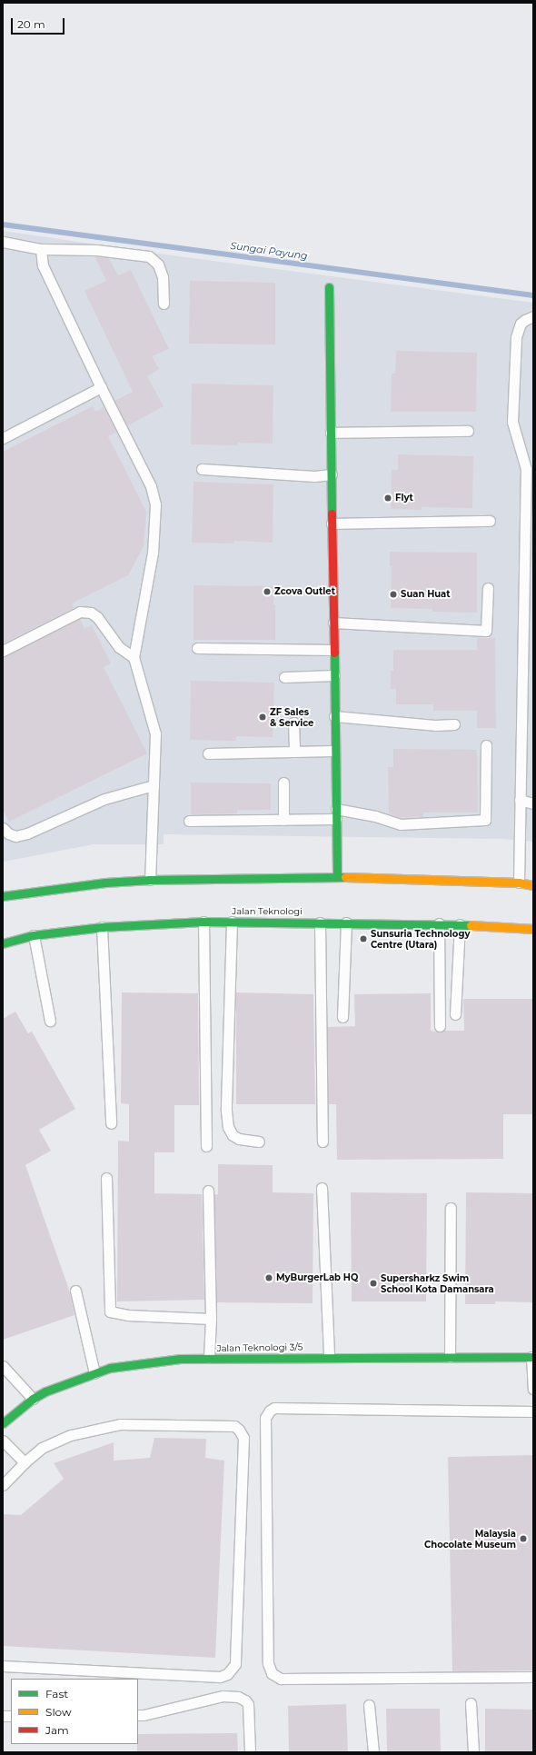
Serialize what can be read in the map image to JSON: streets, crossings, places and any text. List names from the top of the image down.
{
  "streets": {
    "street": ["Jalan Teknologi", "Jalan Teknologi 3/5"]
  },
  "water": ["Sungai Payung"],
  "places": [
    "Flyt",
    "Zcova Outlet",
    "Suan Huat",
    "ZF Sales & Service",
    "Sunsuria Technology Centre (Utara)",
    "MyBurgerLab HQ",
    "Supersharkz Swim School Kota Damansara",
    "Malaysia Chocolate Museum"
  ],
  "legend": ["Fast", "Slow", "Jam"],
  "scale_bar": "20 m"
}
